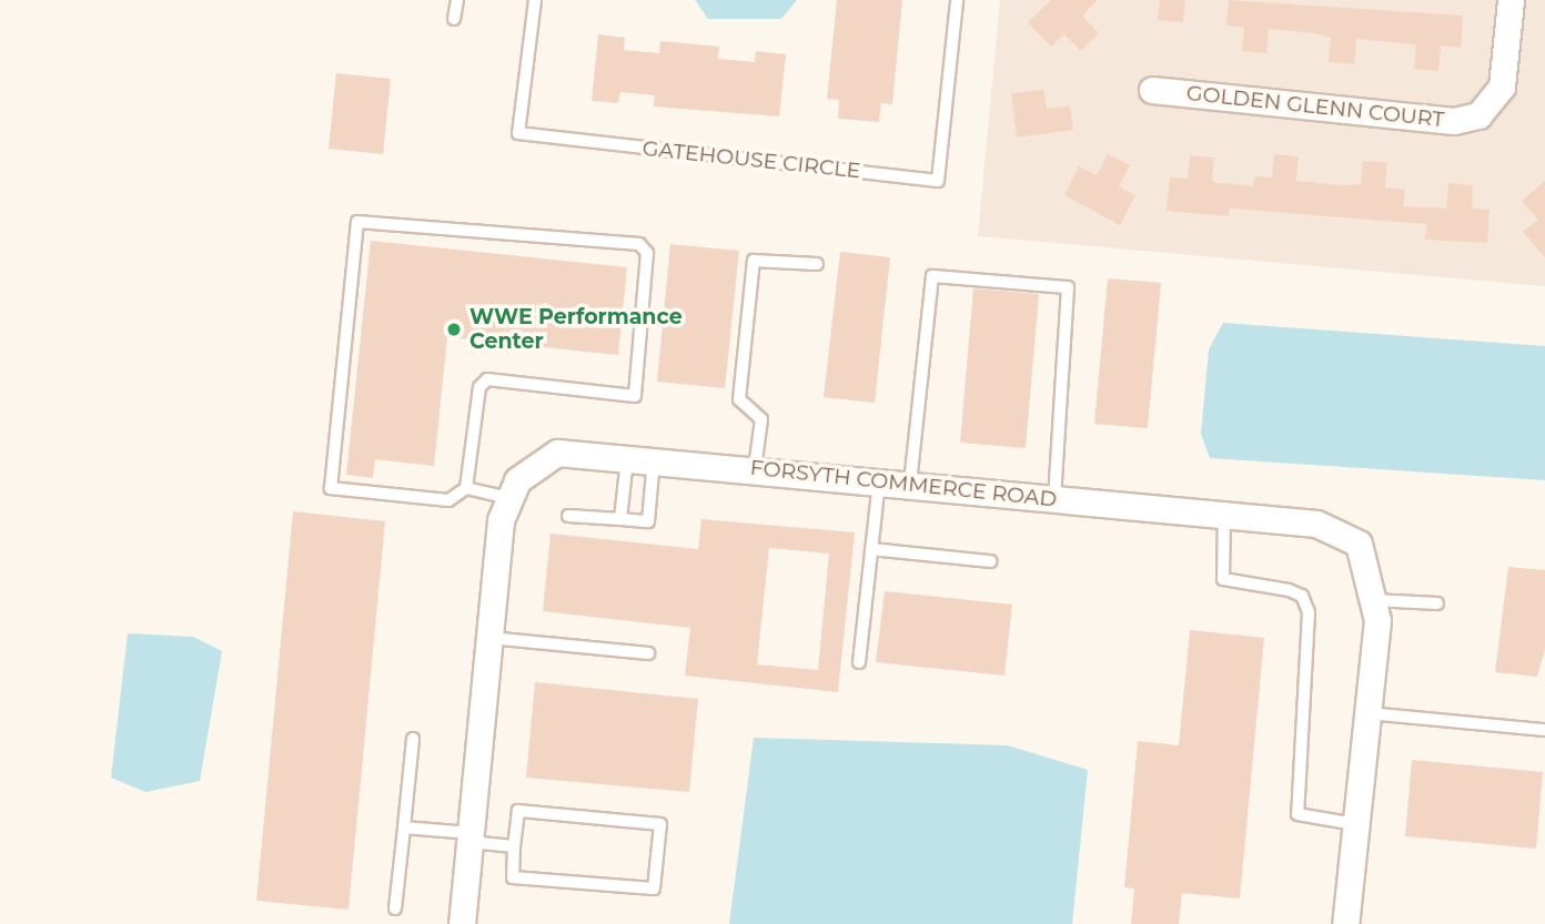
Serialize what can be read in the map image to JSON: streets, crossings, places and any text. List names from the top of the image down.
{
  "streets": {
    "street": ["GOLDEN GLENN COURT", "FORSYTH COMMERCE ROAD"],
    "lane": ["GATEHOUSE CIRCLE"]
  },
  "places": ["WWE Performance Center"]
}
